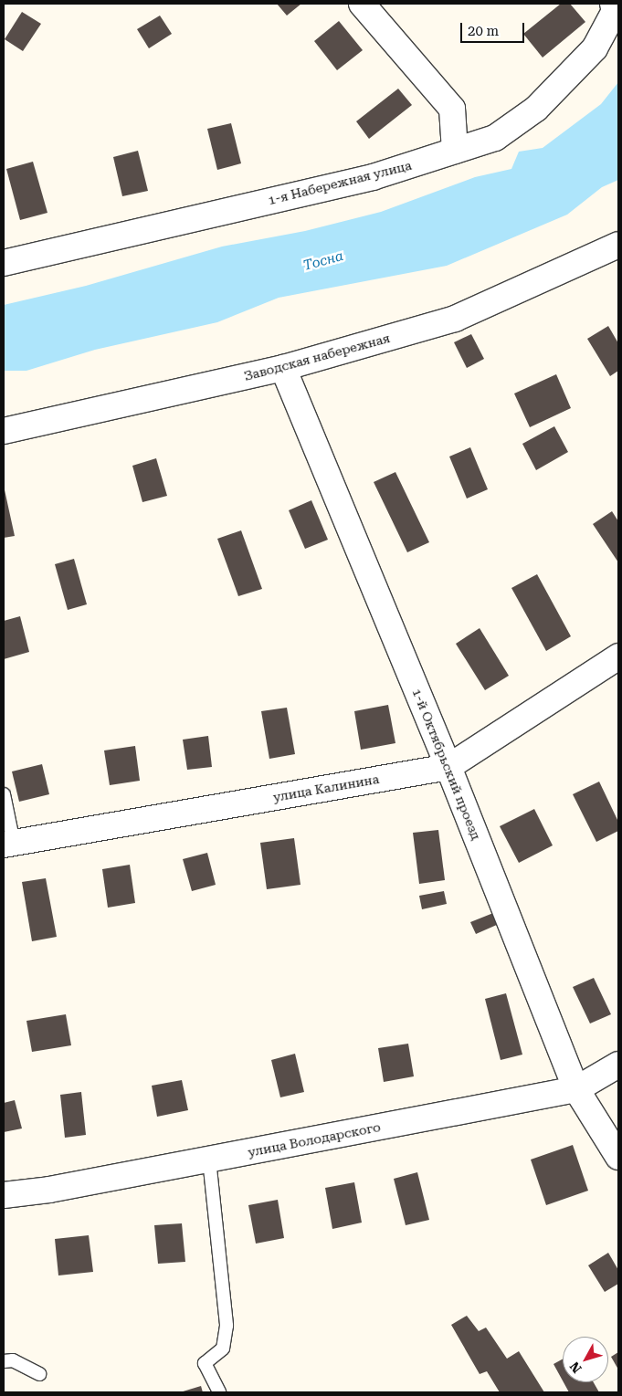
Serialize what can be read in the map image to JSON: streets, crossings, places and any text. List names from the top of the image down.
{
  "streets": {
    "street": [
      "1-я Набережная улица",
      "Заводская набережная",
      "1-й Октябрьский проезд",
      "улица Калинина",
      "улица Володарского"
    ]
  },
  "crossings": [
    ["Заводская набережная", "1-й Октябрьский проезд"],
    ["1-й Октябрьский проезд", "улица Калинина"],
    ["1-й Октябрьский проезд", "улица Володарского"]
  ],
  "water": ["Тосна"],
  "scale_bar": "20 m",
  "north": "bottom left"
}
